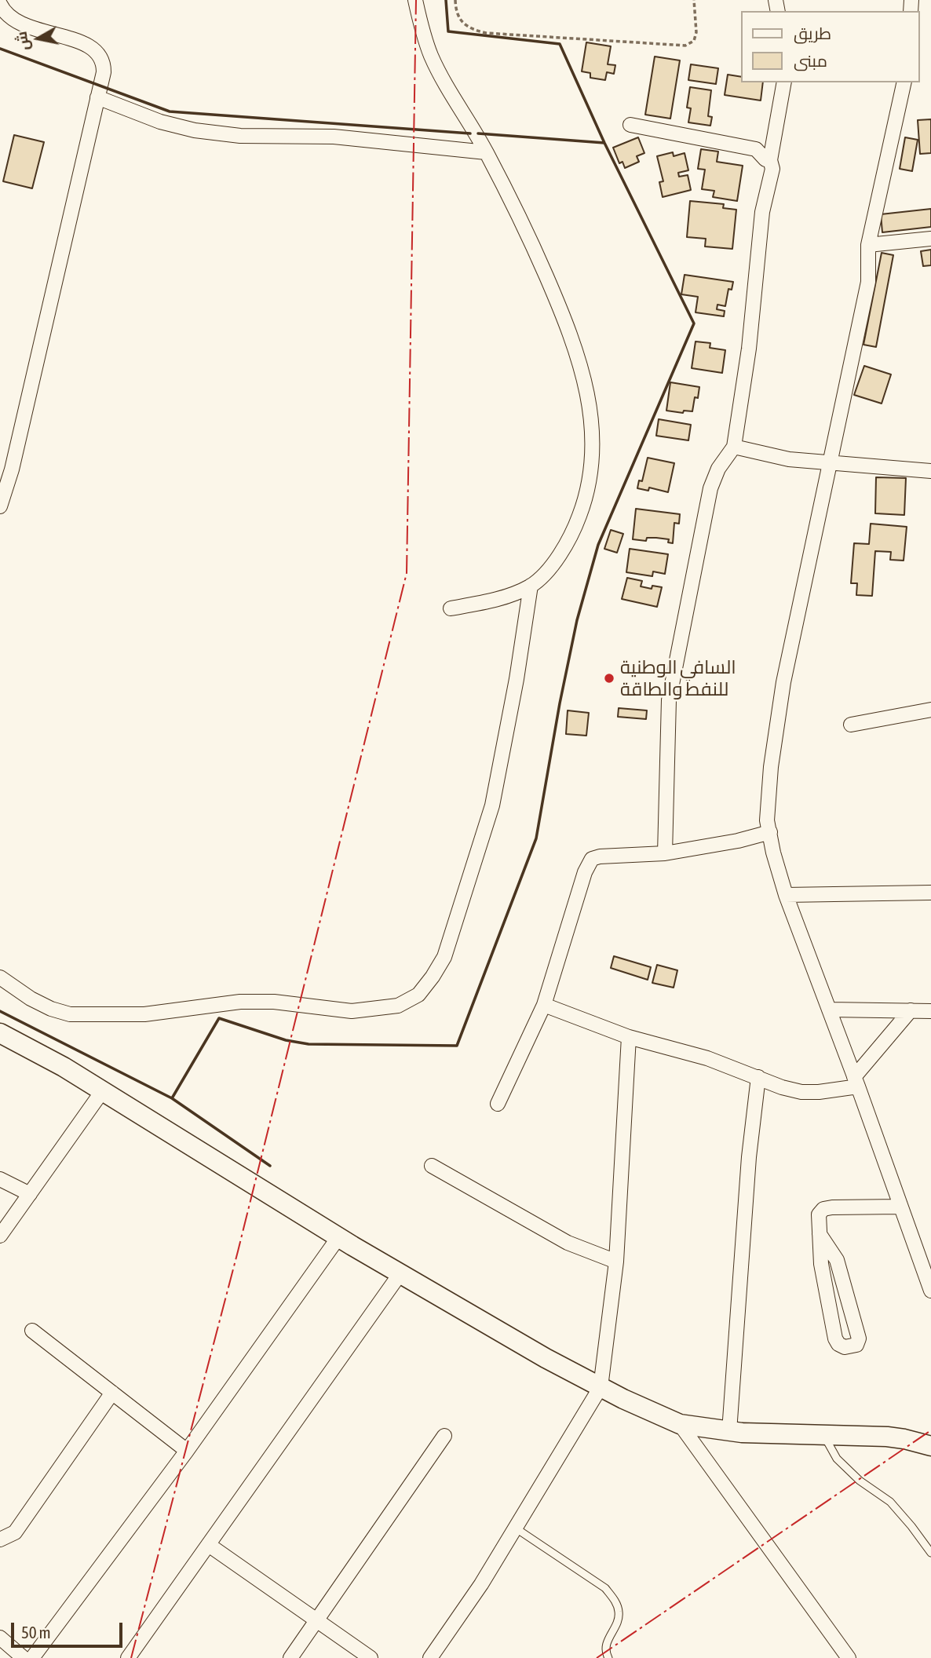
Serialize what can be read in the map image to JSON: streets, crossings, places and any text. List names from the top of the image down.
{
  "places": ["السافي الوطنية للنفط والطاقة"],
  "legend": ["طريق", "مبنى"],
  "scale_bar": "50 m",
  "north": "left"
}
